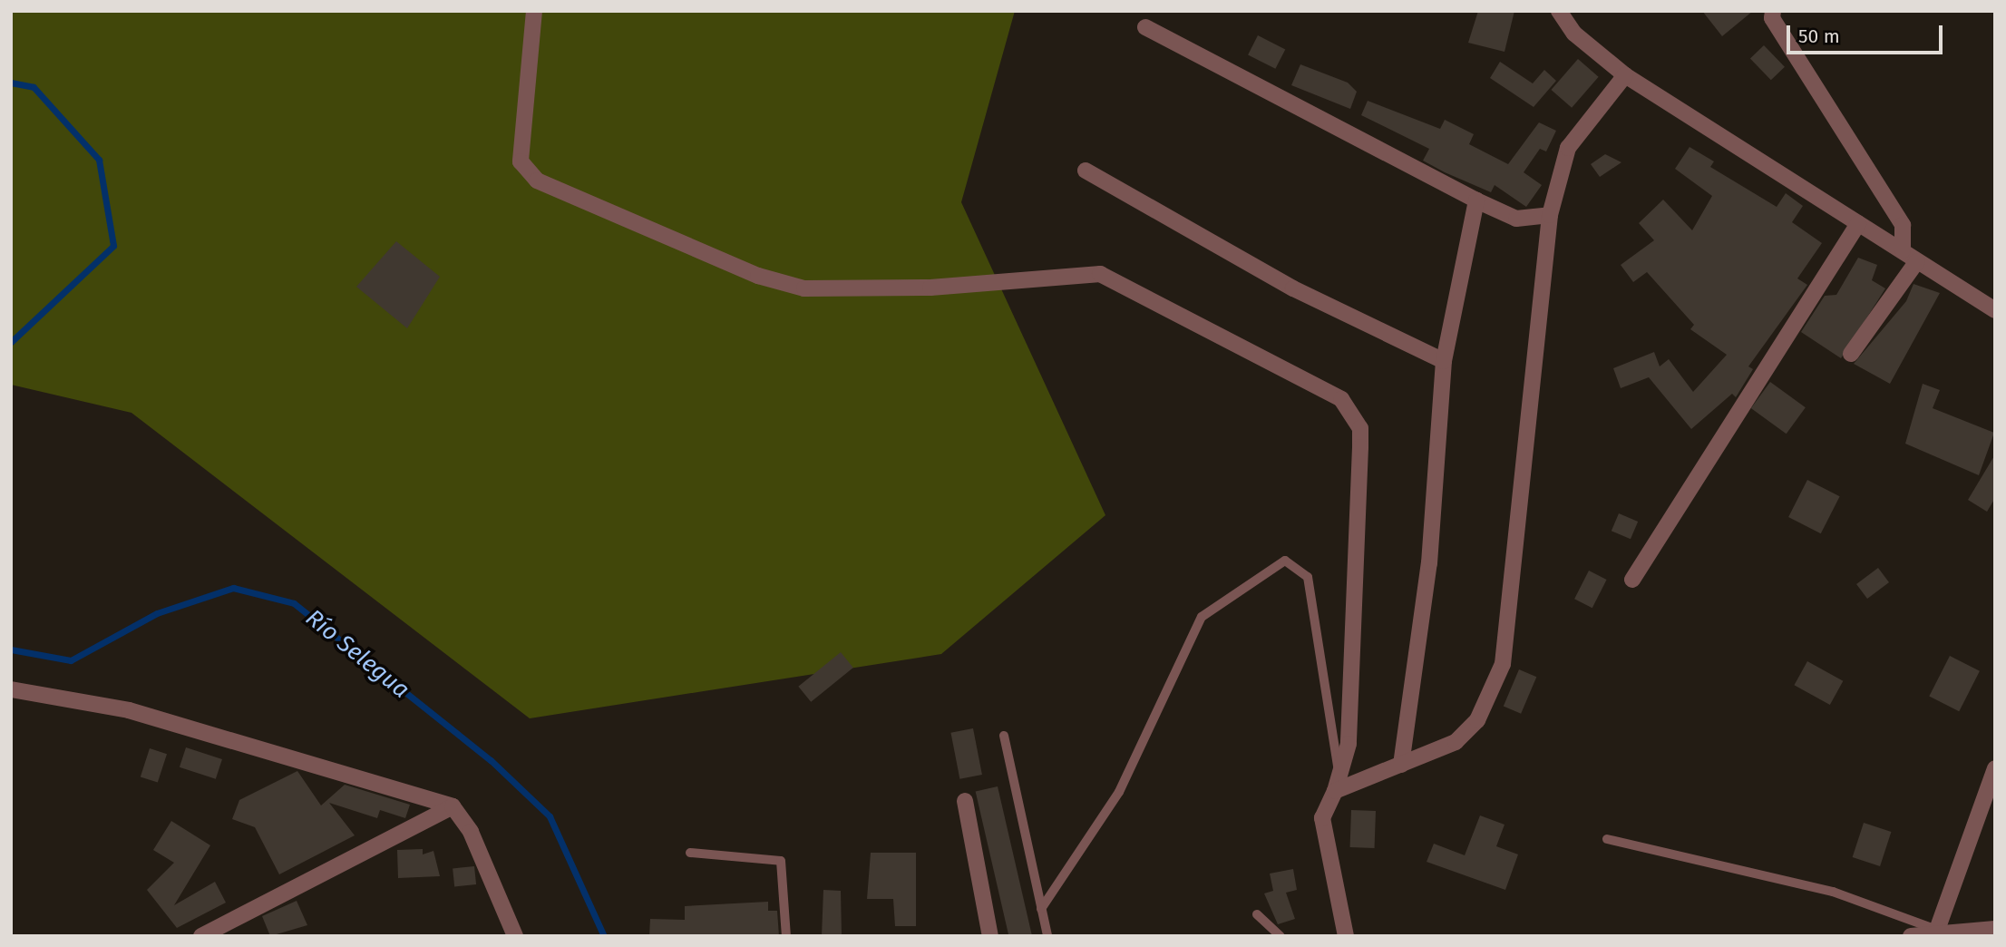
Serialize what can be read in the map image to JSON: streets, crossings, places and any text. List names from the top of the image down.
{
  "water": ["Río Selegua"],
  "scale_bar": "50 m"
}
